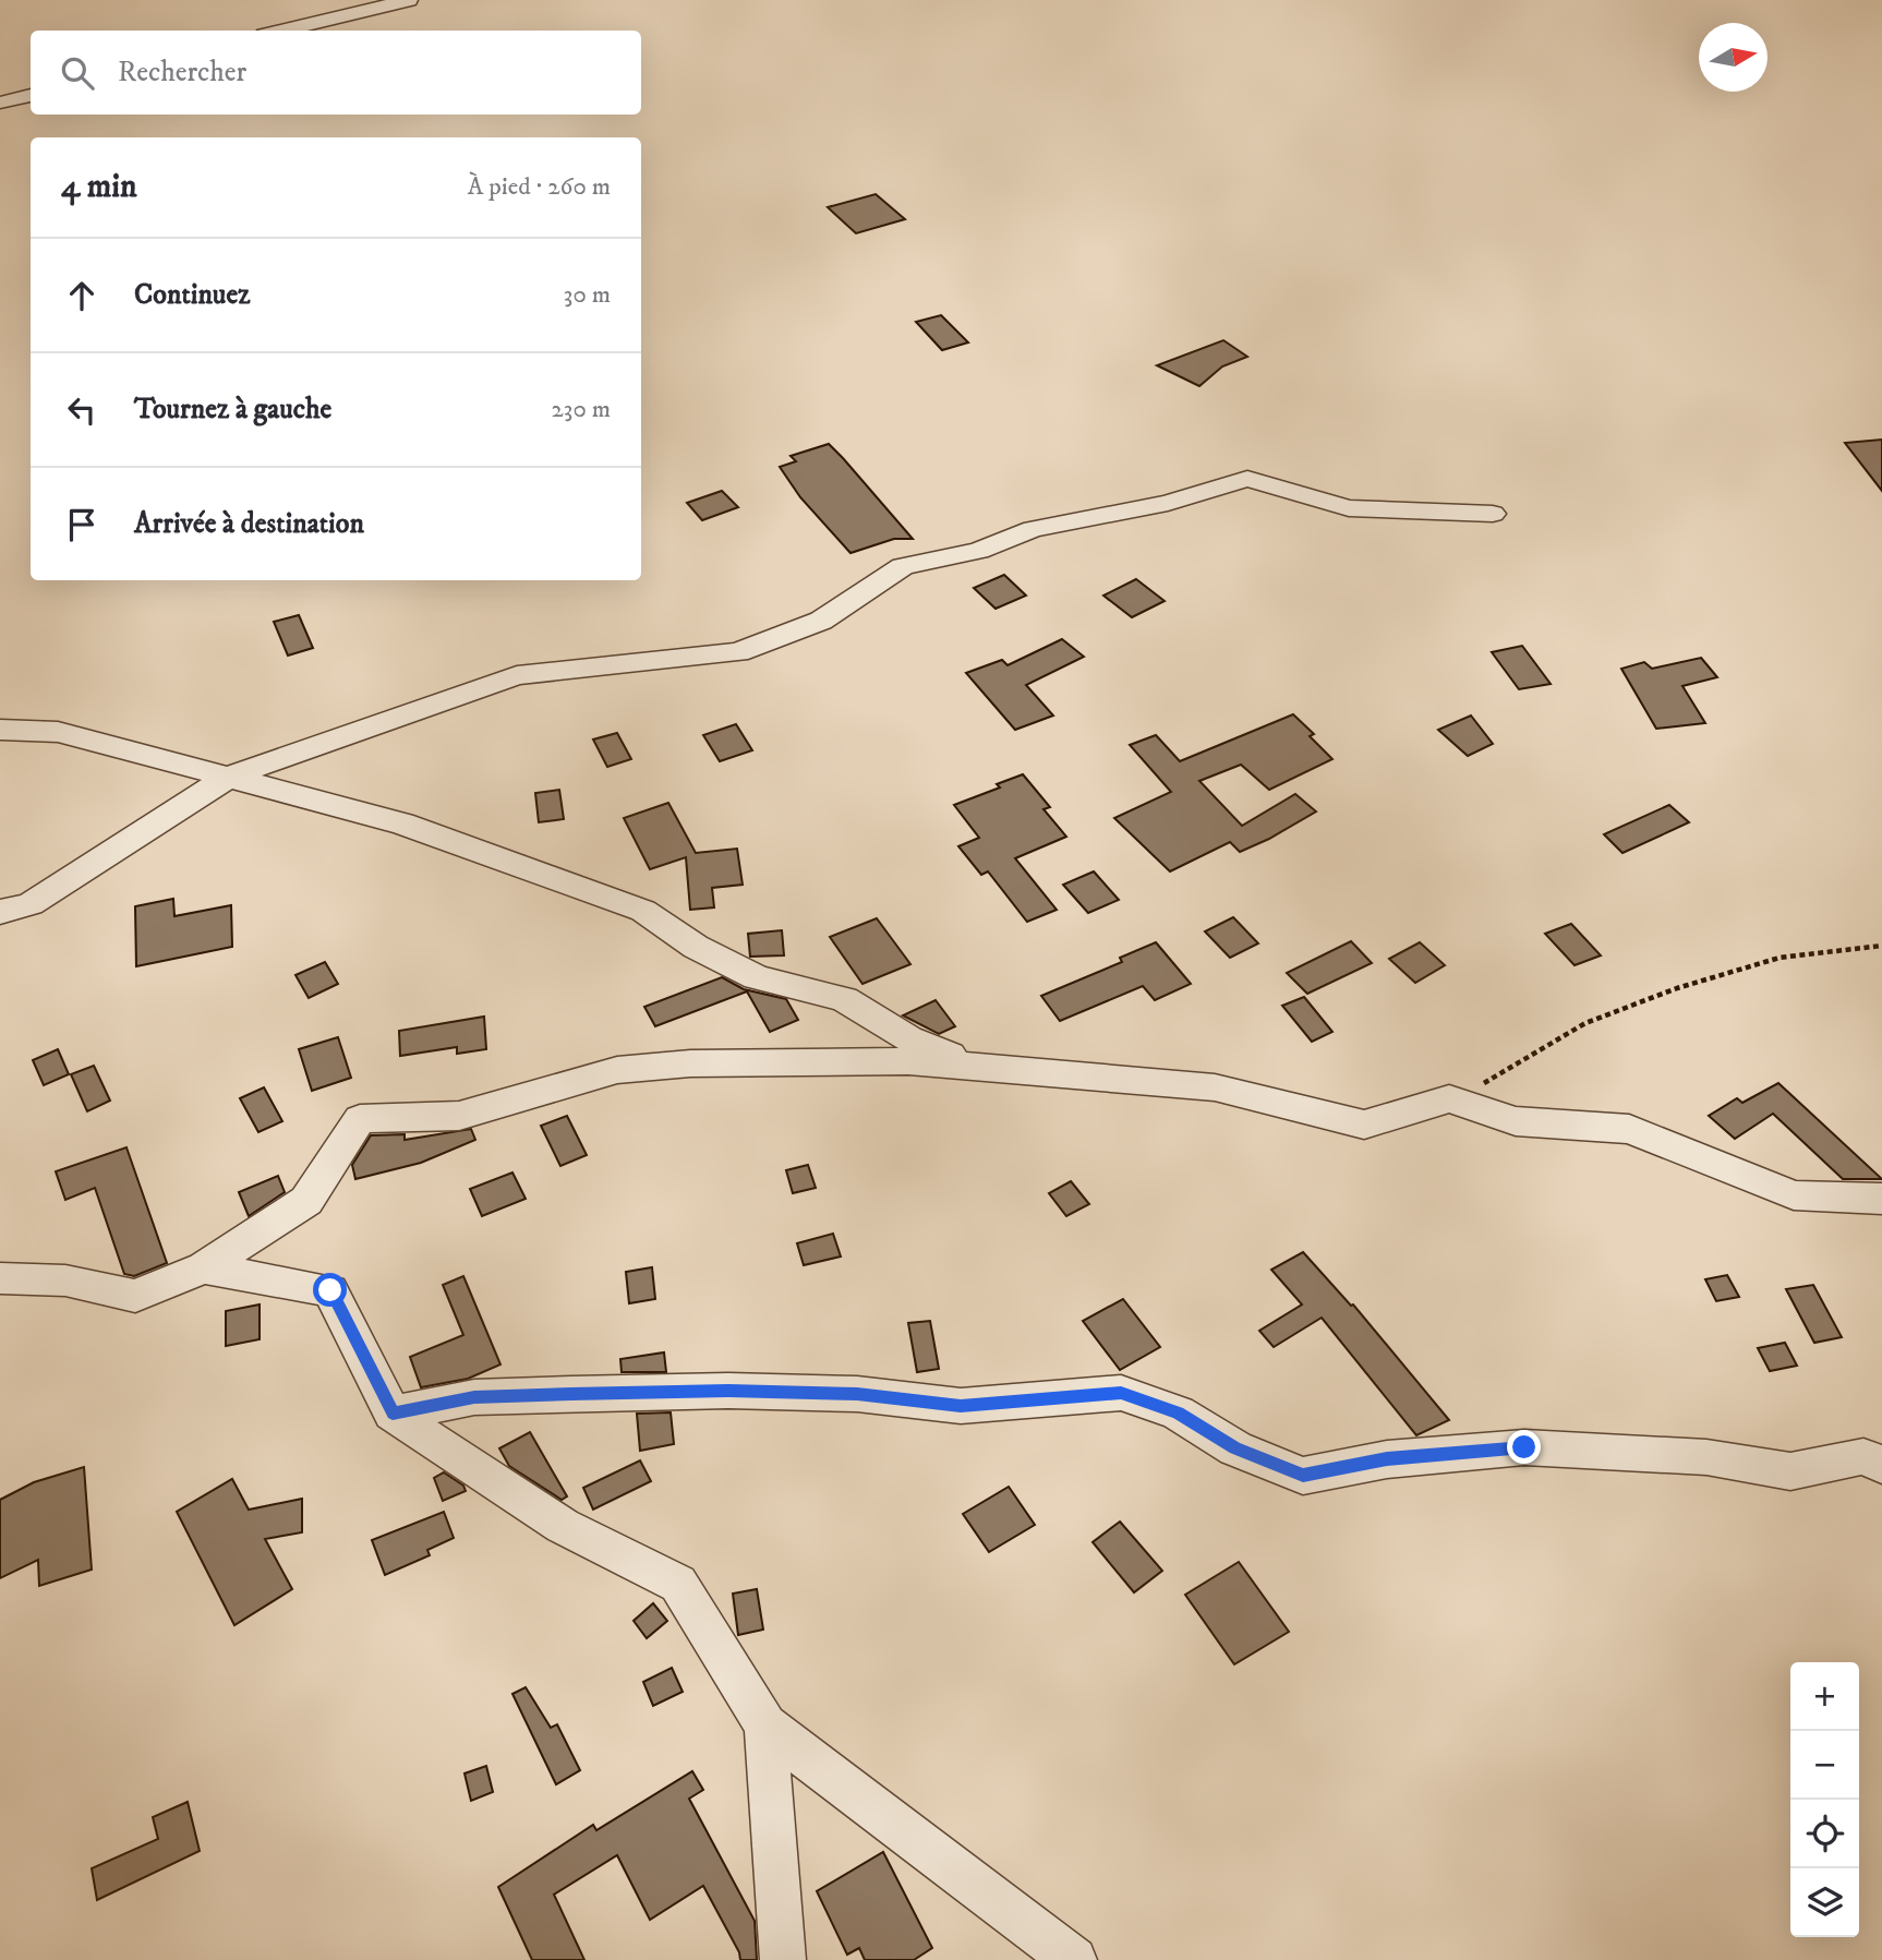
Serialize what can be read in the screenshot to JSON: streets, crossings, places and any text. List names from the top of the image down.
{
  "north": "right",
  "page": {
    "search": "Rechercher",
    "heading": ["4 min", "À pied · 260 m"],
    "list": [
      ["Continuez", "30 m"],
      ["Tournez à gauche", "230 m"],
      "Arrivée à destination"
    ],
    "map_buttons": ["+", "−"]
  }
}
